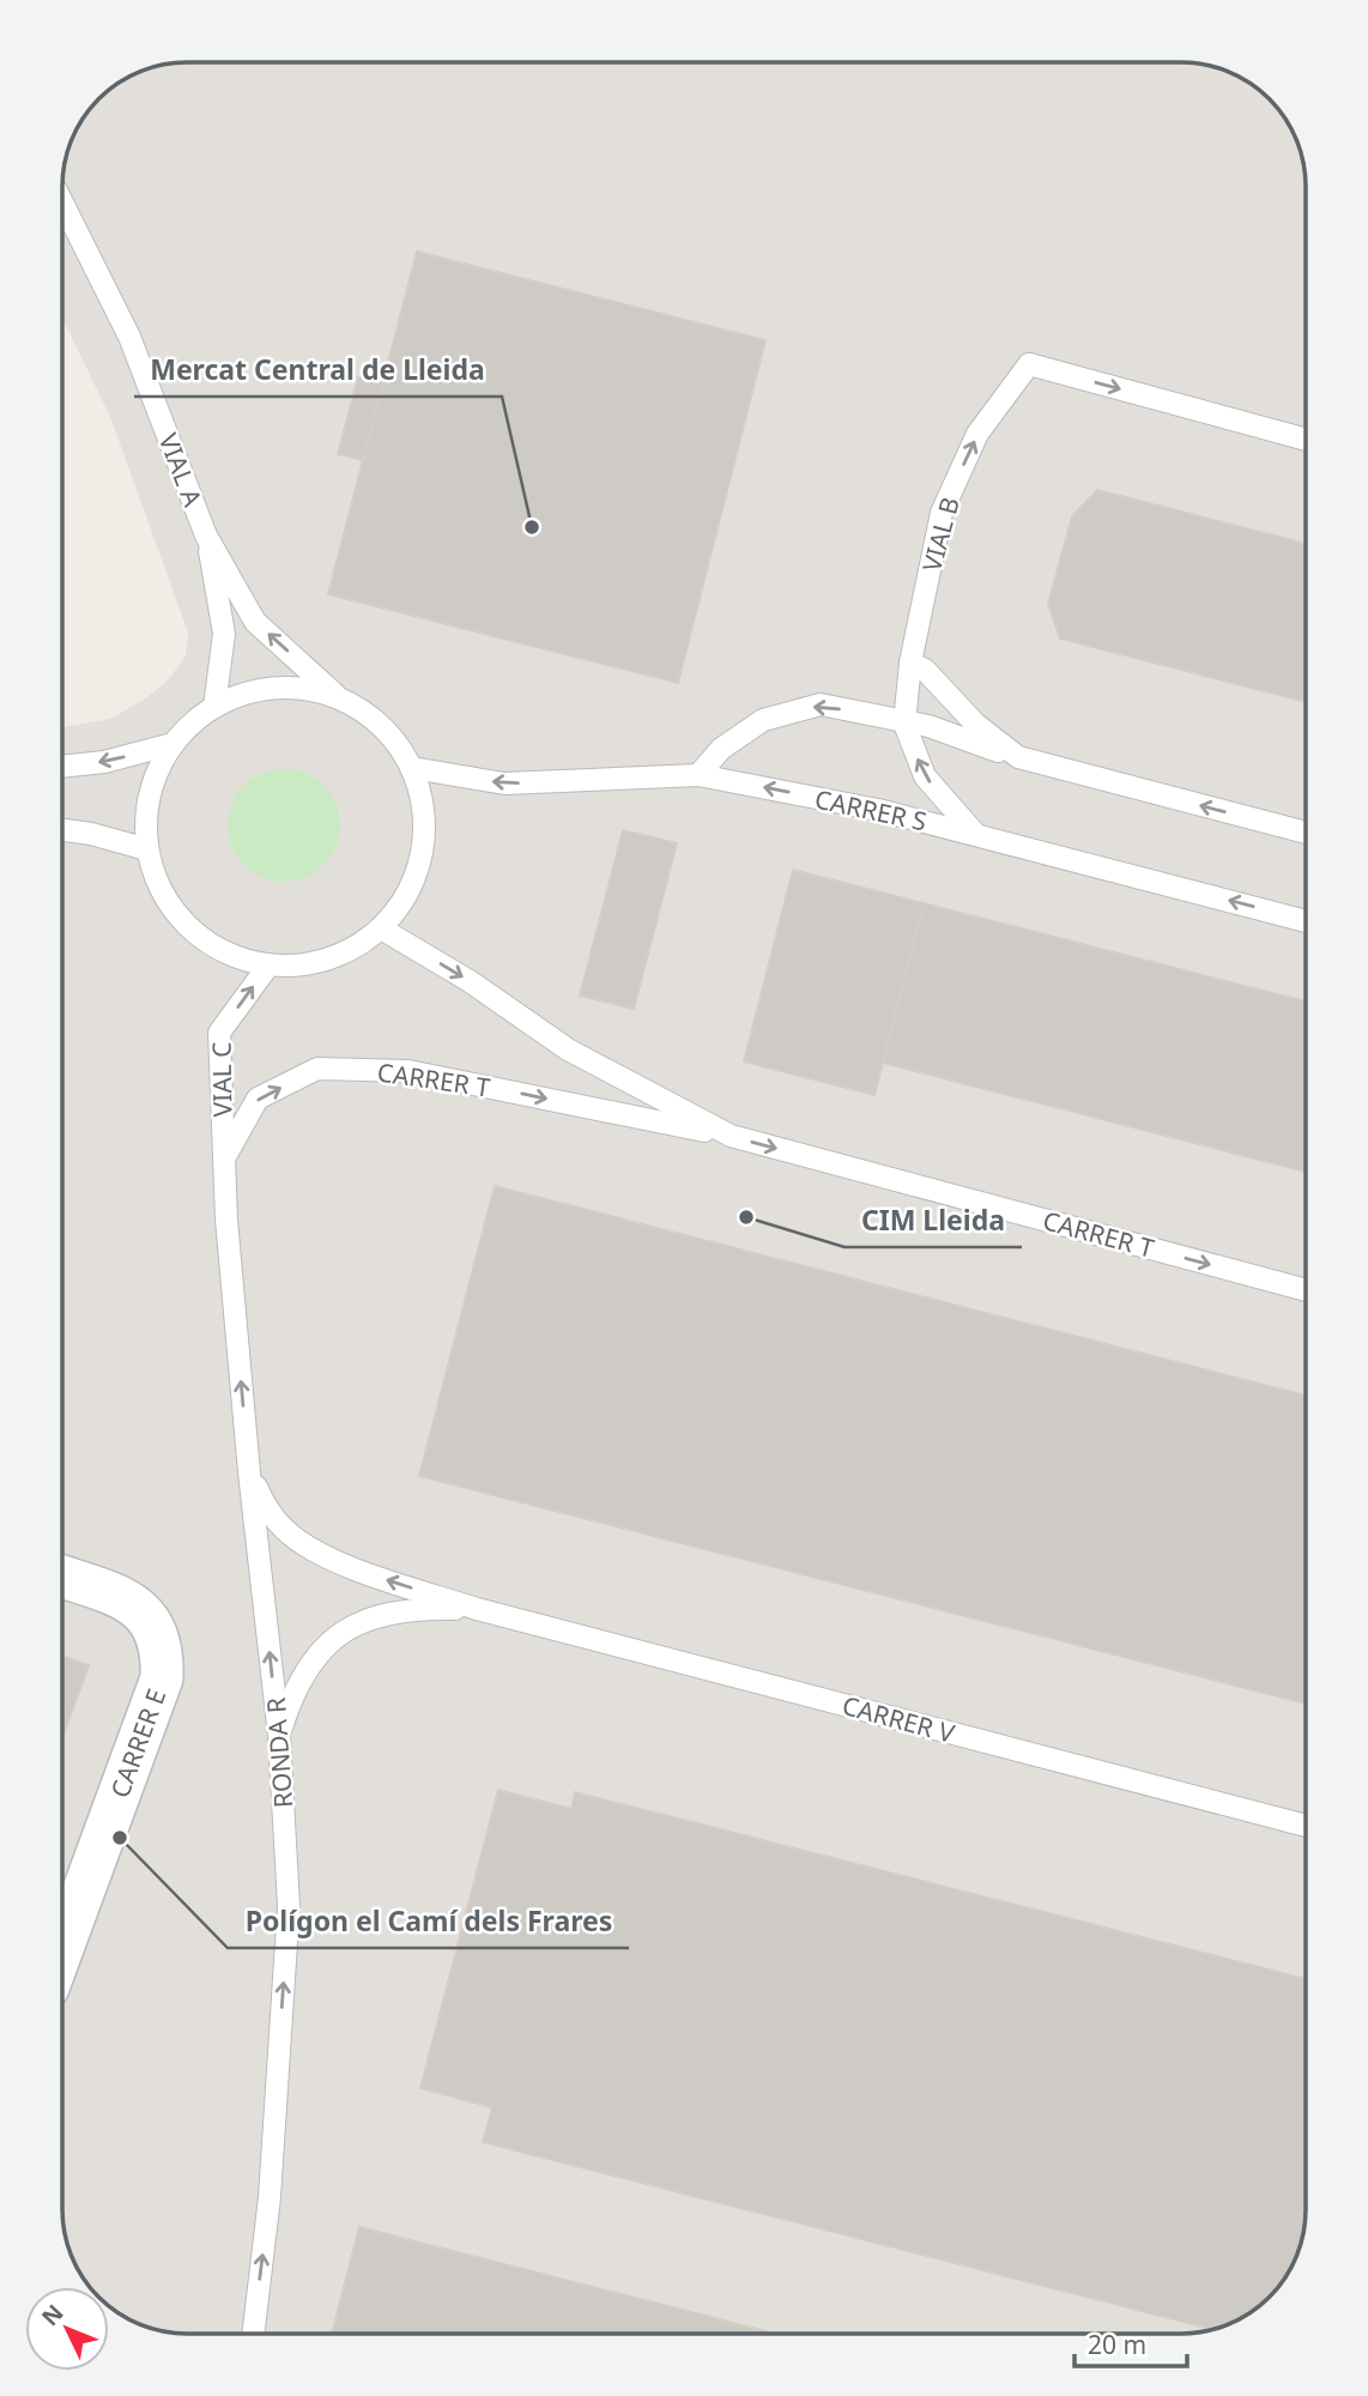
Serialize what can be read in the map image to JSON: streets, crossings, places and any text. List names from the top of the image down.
{
  "streets": {
    "street": ["CARRER E"],
    "lane": [
      "VIAL A",
      "VIAL B",
      "CARRER S",
      "VIAL C",
      "CARRER T",
      "CARRER V",
      "RONDA R"
    ]
  },
  "crossings": [
    ["VIAL A", "CARRER S"],
    ["VIAL A", "VIAL C"],
    ["VIAL A", "CARRER T"],
    ["VIAL B", "CARRER S"],
    ["CARRER S", "VIAL C"],
    ["CARRER S", "CARRER T"],
    ["VIAL C", "CARRER T"],
    ["VIAL C", "RONDA R"],
    ["CARRER T", "RONDA R"],
    ["CARRER V", "RONDA R"]
  ],
  "one_way": ["VIAL C", "CARRER T", "RONDA R"],
  "places": ["Mercat Central de Lleida", "CIM Lleida", "Polígon el Camí dels Frares"],
  "scale_bar": "20 m",
  "north": "top left"
}
